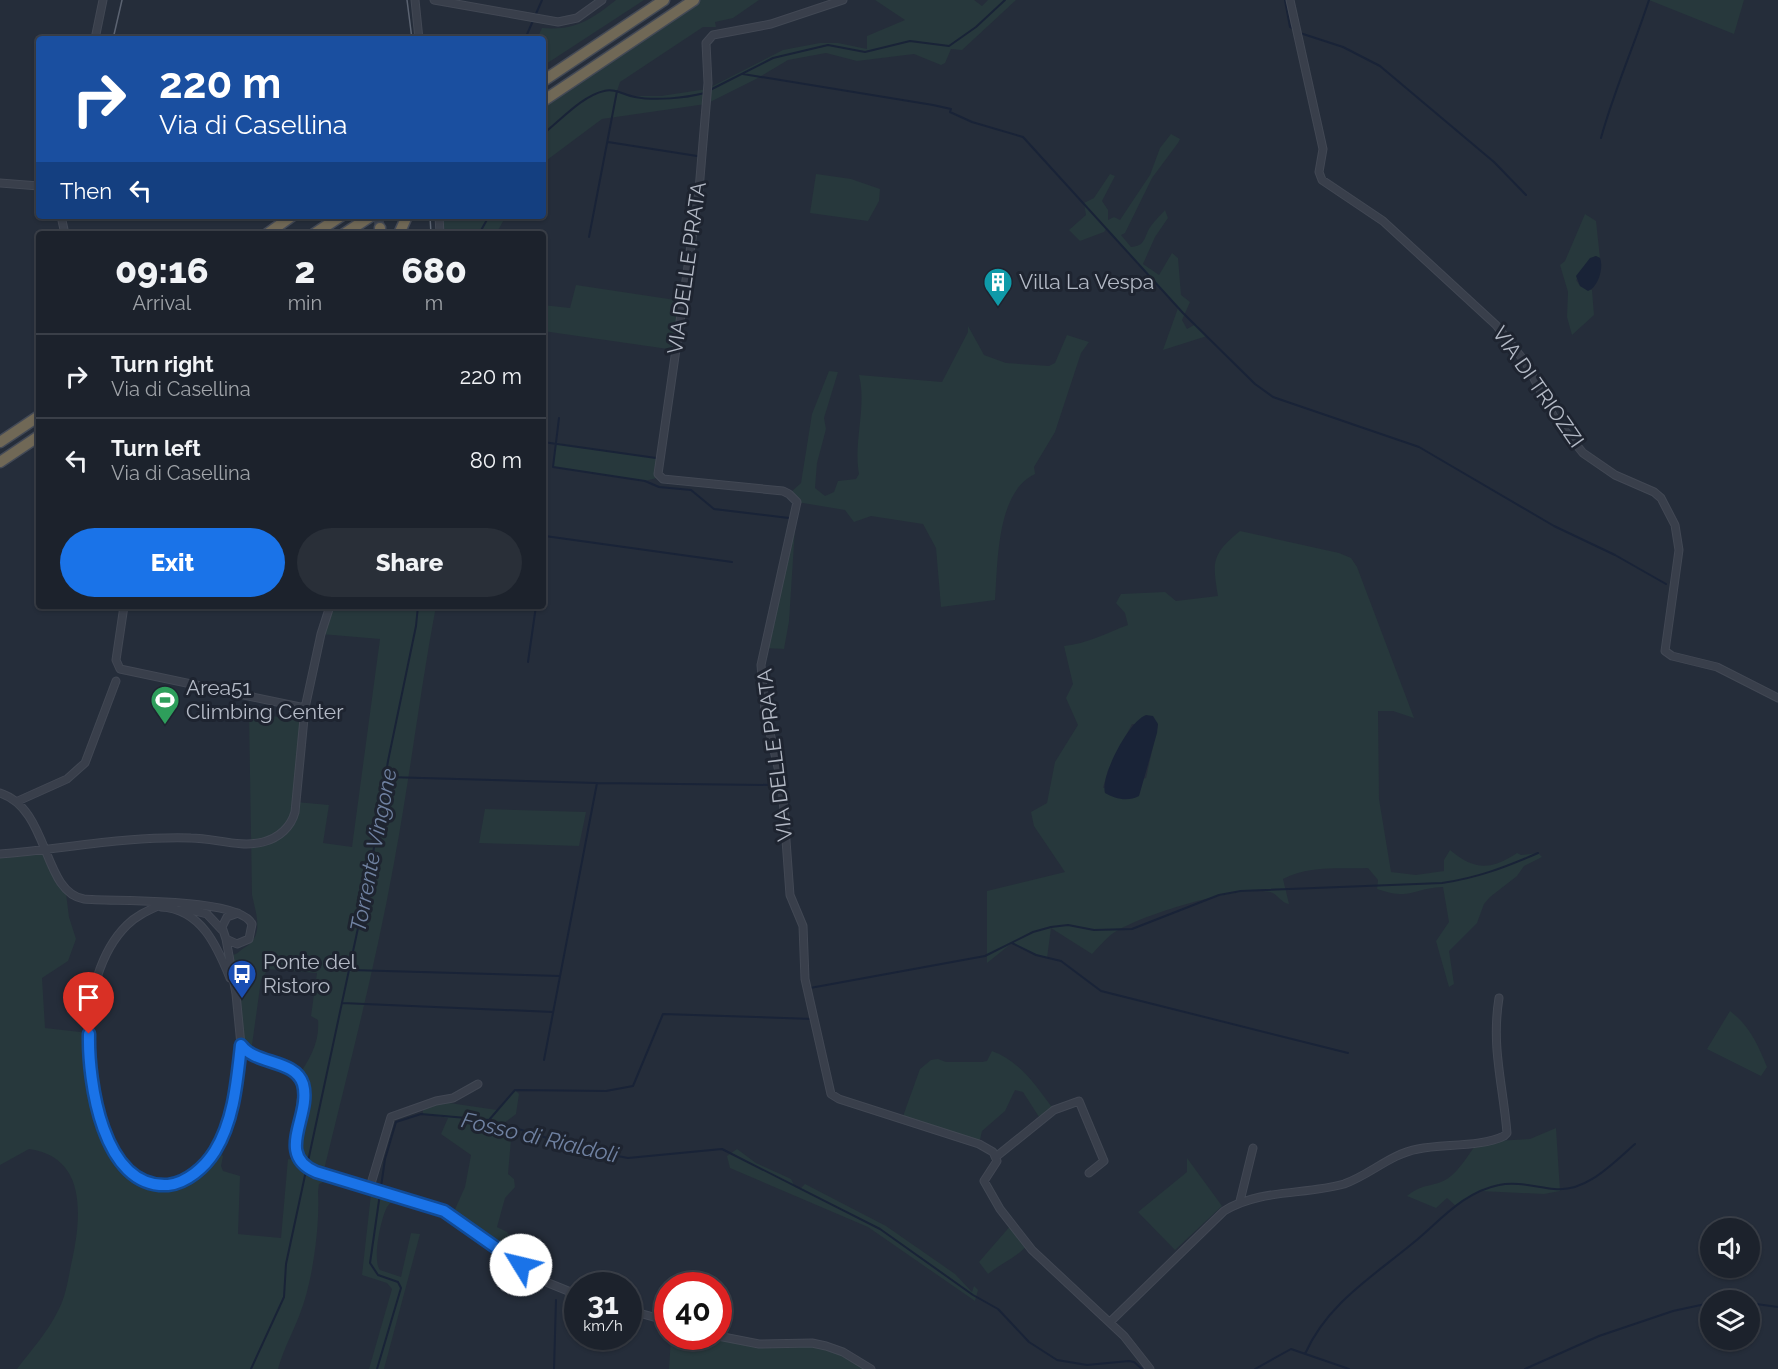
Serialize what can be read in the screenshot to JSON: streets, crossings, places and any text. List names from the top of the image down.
{
  "streets": {
    "street": ["VIA DELLE PRATA", "VIA DI TRIOZZI"]
  },
  "water": ["Torrente Vingone", "Fosso di Rialdoli"],
  "places": {
    "building": ["Villa La Vespa"],
    "sports": ["Area51 Climbing Center"],
    "bus stop": ["Ponte del Ristoro"]
  },
  "page": {
    "turn": ["220 m", "Via di Casellina"],
    "then": "Then",
    "eta": [
      "09:16",
      "Arrival",
      "2",
      "min",
      "680",
      "m"
    ],
    "list": [
      {
        "name": "Turn right",
        "note": "Via di Casellina",
        "value": "220 m"
      },
      {
        "name": "Turn left",
        "note": "Via di Casellina",
        "value": "80 m"
      }
    ],
    "buttons": ["Exit", "Share"],
    "speed": "31 km/h",
    "limit": "40"
  }
}
